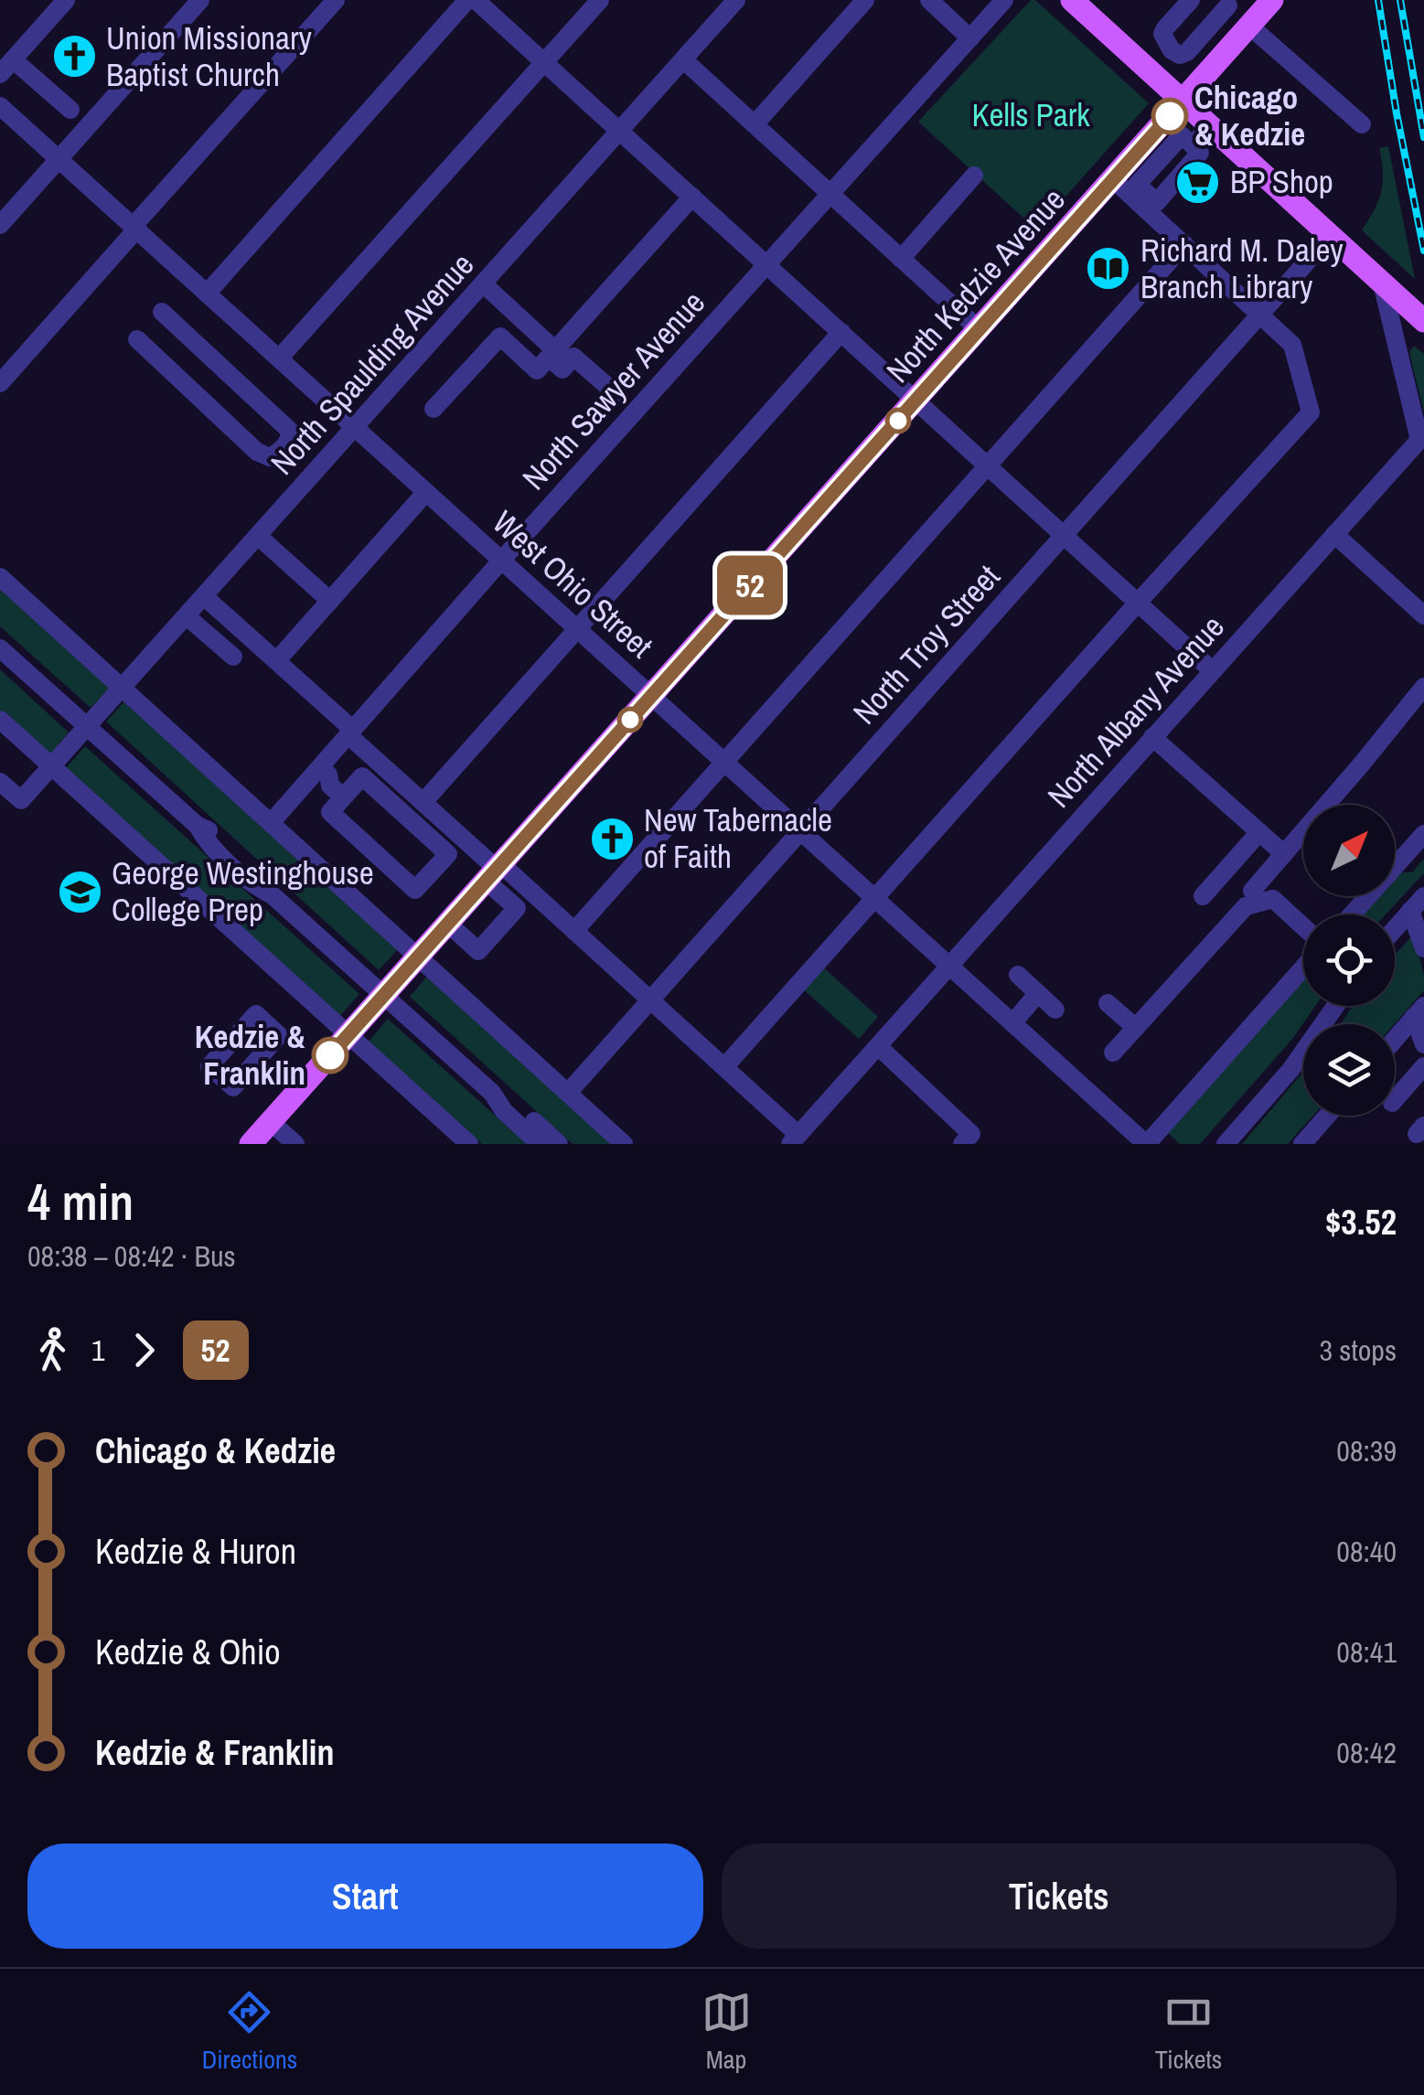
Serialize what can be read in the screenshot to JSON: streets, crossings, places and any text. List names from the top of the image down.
{
  "streets": {
    "main road": ["North Kedzie Avenue"],
    "street": [
      "North Spaulding Avenue",
      "North Sawyer Avenue",
      "West Ohio Street",
      "North Troy Street",
      "North Albany Avenue"
    ]
  },
  "crossings": [
    ["North Kedzie Avenue", "West Ohio Street"],
    ["North Spaulding Avenue", "West Ohio Street"],
    ["North Sawyer Avenue", "West Ohio Street"],
    ["West Ohio Street", "North Troy Street"],
    ["West Ohio Street", "North Albany Avenue"]
  ],
  "parks": ["Kells Park"],
  "places": {
    "church": ["Union Missionary Baptist Church", "New Tabernacle of Faith"],
    "other": ["Chicago & Kedzie", "Kedzie & Franklin"],
    "supermarket": ["BP Shop"],
    "library": ["Richard M. Daley Branch Library"],
    "school or university": ["George Westinghouse College Prep"]
  },
  "lines": ["bus line 52"],
  "north": "top right",
  "page": {
    "on_map": "52",
    "heading": ["4 min", "08:38 – 08:42 · Bus", "$3.52"],
    "legs": ["1", "52", "3 stops"],
    "list": [
      {
        "name": "Chicago & Kedzie",
        "value": "08:39"
      },
      {
        "name": "Kedzie & Huron",
        "value": "08:40"
      },
      {
        "name": "Kedzie & Ohio",
        "value": "08:41"
      },
      {
        "name": "Kedzie & Franklin",
        "value": "08:42"
      }
    ],
    "buttons": ["Start", "Tickets"],
    "tabs": ["Directions", "Map", "Tickets"]
  }
}
